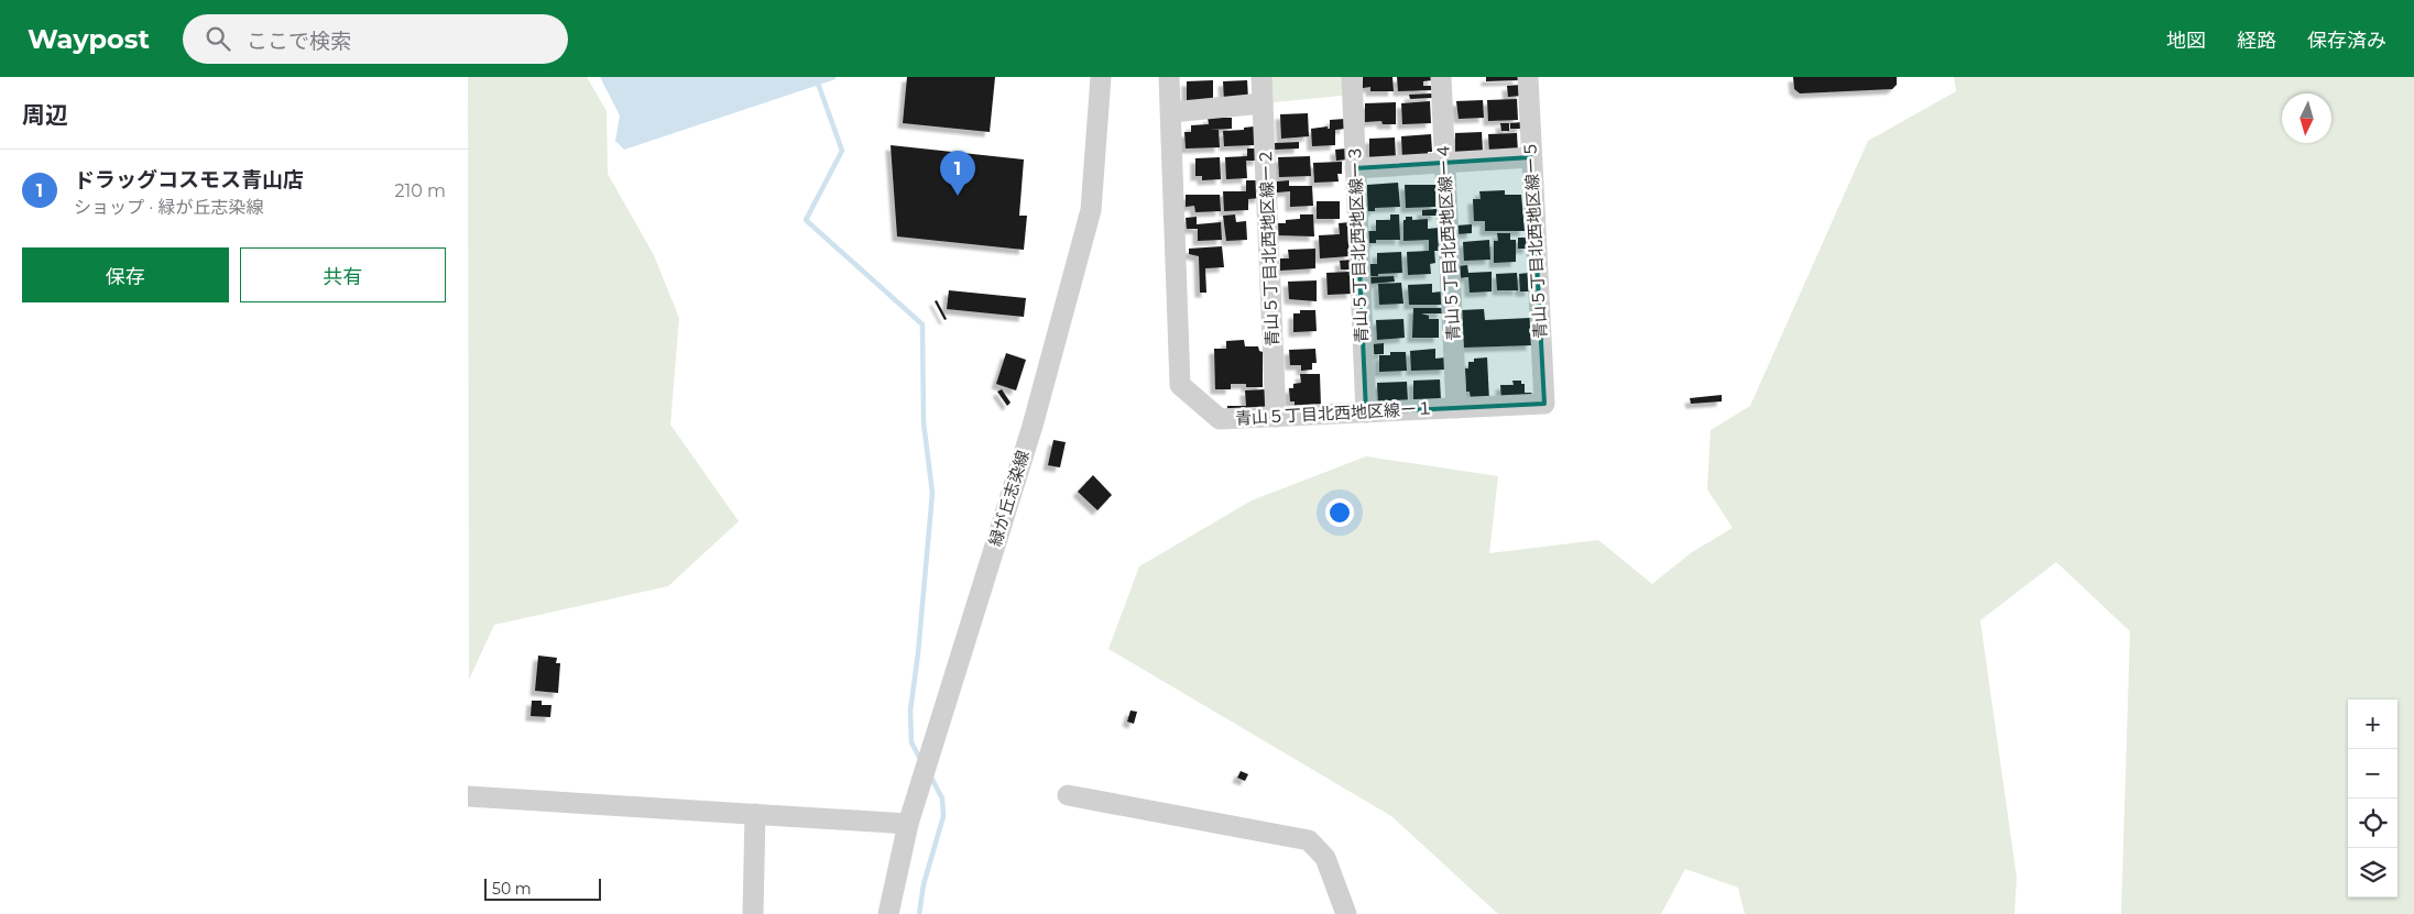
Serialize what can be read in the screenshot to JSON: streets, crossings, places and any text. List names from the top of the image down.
{
  "streets": {
    "street": [
      "青山５丁目北西地区線ー５",
      "青山５丁目北西地区線ー４",
      "青山５丁目北西地区線ー３",
      "青山５丁目北西地区線ー２",
      "青山５丁目北西地区線ー１",
      "緑が丘志染線"
    ]
  },
  "crossings": [
    ["青山５丁目北西地区線ー５", "青山５丁目北西地区線ー１"],
    ["青山５丁目北西地区線ー４", "青山５丁目北西地区線ー１"],
    ["青山５丁目北西地区線ー３", "青山５丁目北西地区線ー１"],
    ["青山５丁目北西地区線ー２", "青山５丁目北西地区線ー１"]
  ],
  "scale_bar": "50 m",
  "north": "bottom",
  "page": {
    "header": "Waypost",
    "search": "ここで検索",
    "nav": ["地図", "経路", "保存済み"],
    "heading": "周辺",
    "list": [
      {
        "mark": "1",
        "name": "ドラッグコスモス青山店",
        "note": "ショップ · 緑が丘志染線",
        "value": "210 m"
      }
    ],
    "pins": "1",
    "buttons": ["保存", "共有"],
    "map_buttons": ["+", "−"],
    "scale": "50 m"
  }
}
